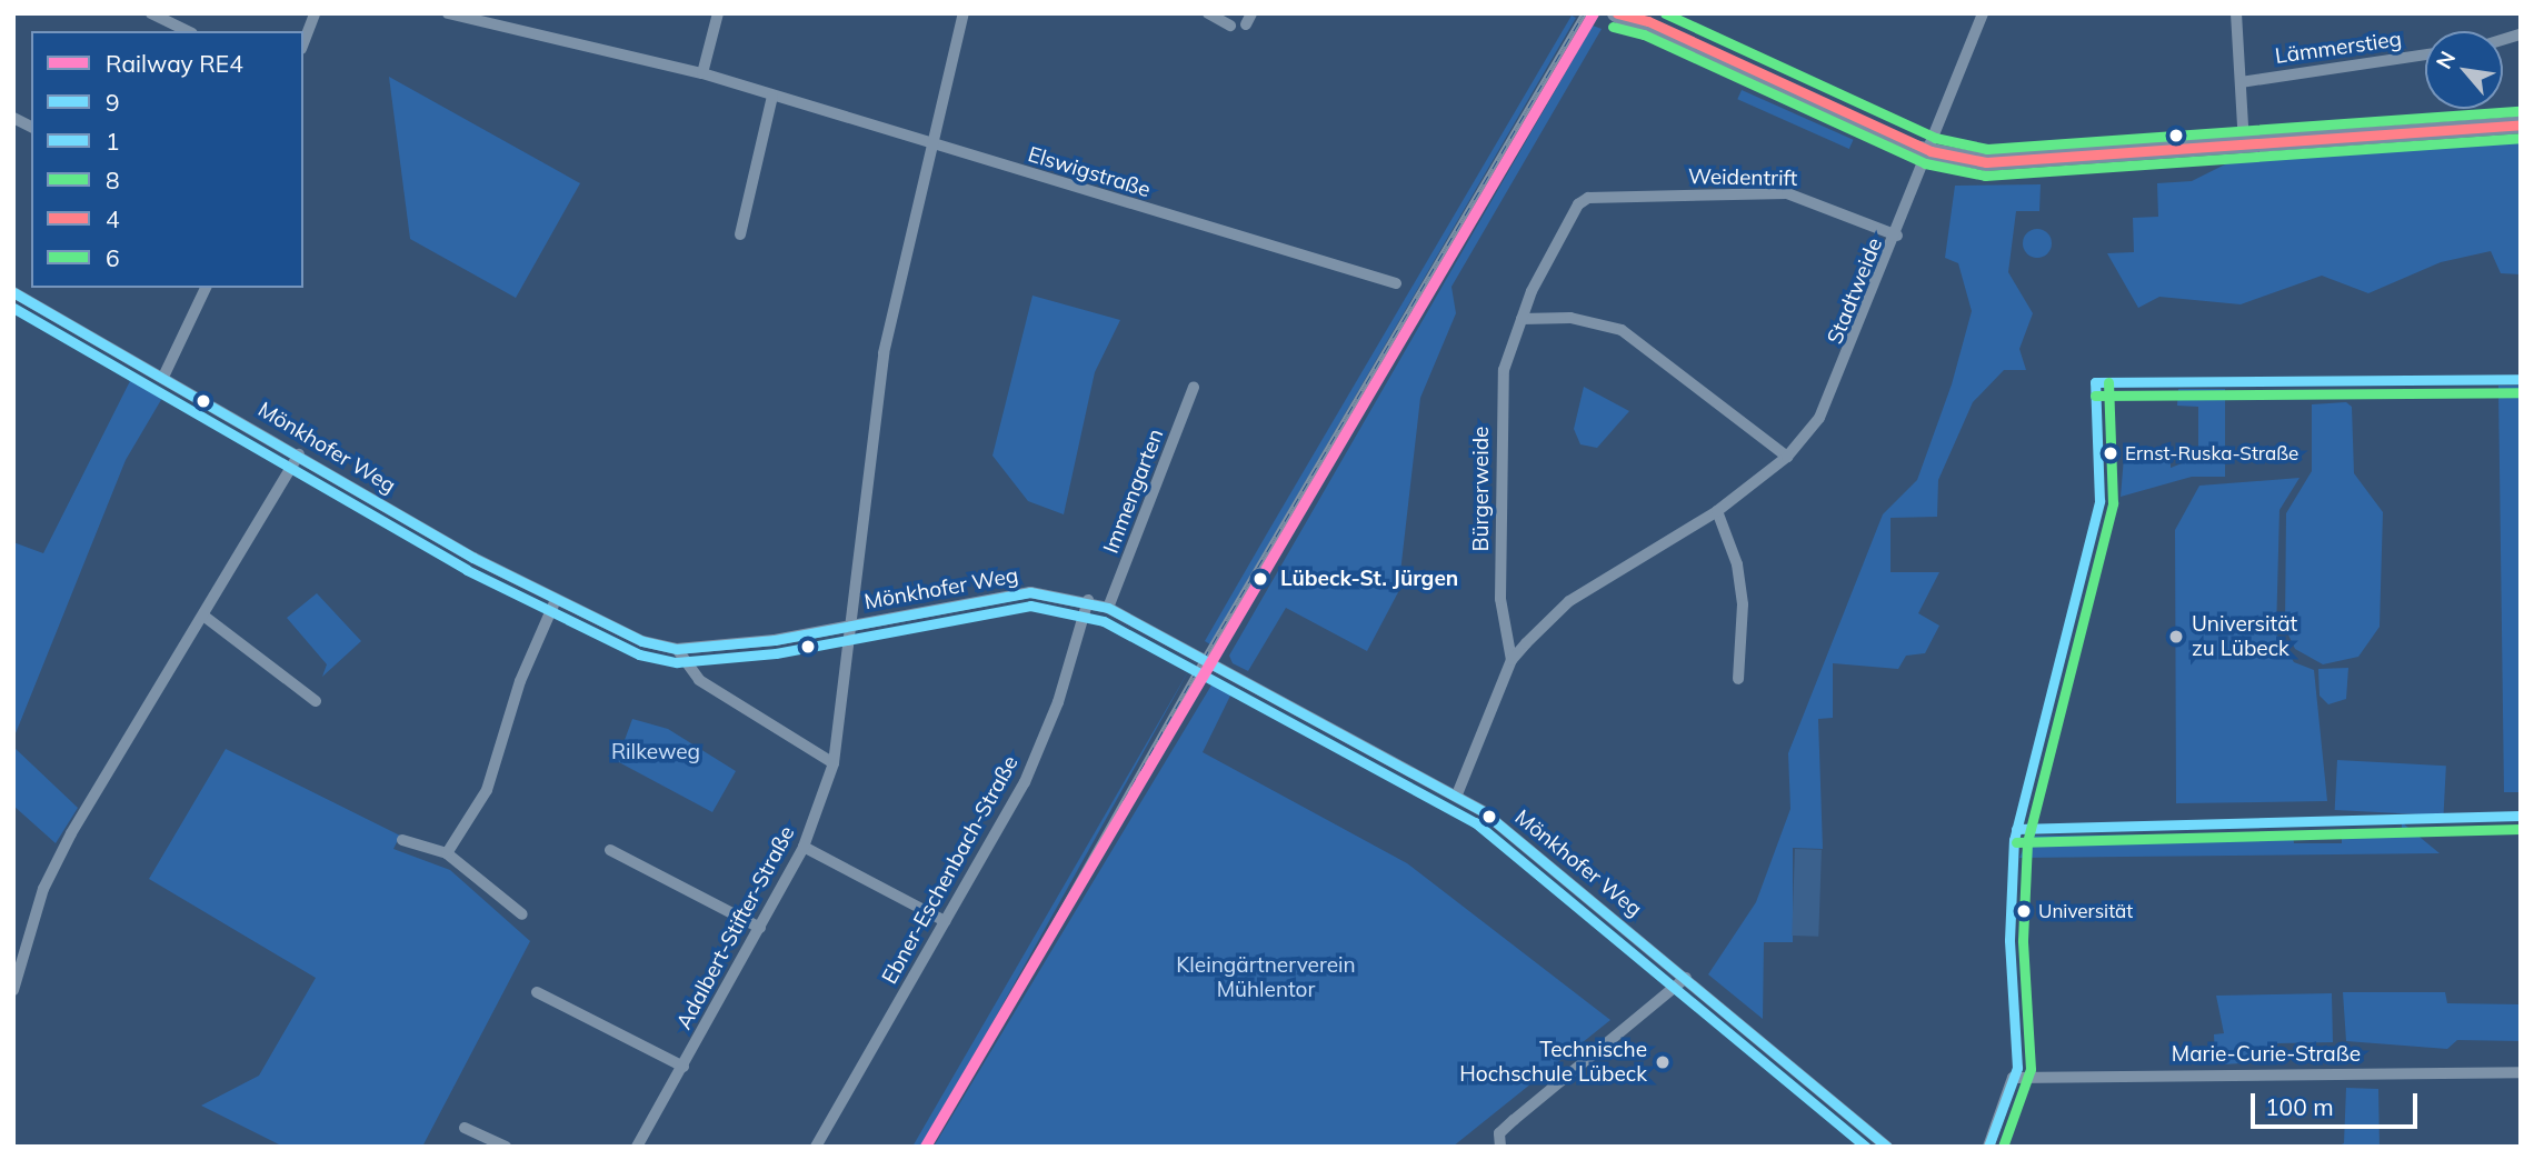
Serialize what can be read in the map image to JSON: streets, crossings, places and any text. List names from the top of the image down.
{
  "streets": {
    "street": [
      "Lämmerstieg",
      "Elswigstraße",
      "Weidentrift",
      "Stadtweide",
      "Mönkhofer Weg",
      "Bürgerweide",
      "Immengarten",
      "Ebner-Eschenbach-Straße",
      "Adalbert-Stifter-Straße",
      "Marie-Curie-Straße"
    ]
  },
  "crossings": [
    ["Elswigstraße", "Adalbert-Stifter-Straße"],
    ["Weidentrift", "Stadtweide"],
    ["Weidentrift", "Bürgerweide"],
    ["Stadtweide", "Mönkhofer Weg"],
    ["Stadtweide", "Bürgerweide"],
    ["Mönkhofer Weg", "Immengarten"],
    ["Mönkhofer Weg", "Ebner-Eschenbach-Straße"],
    ["Mönkhofer Weg", "Adalbert-Stifter-Straße"]
  ],
  "parks": ["Rilkeweg", "Kleingärtnerverein Mühlentor"],
  "places": [
    "Ernst-Ruska-Straße",
    "Lübeck-St. Jürgen",
    "Universität zu Lübeck",
    "Universität",
    "Technische Hochschule Lübeck"
  ],
  "lines": [
    "rail line RE4",
    "transit line 4",
    "transit line 6",
    "transit line 8",
    "transit line 9",
    "transit line 1"
  ],
  "legend": [
    "Railway RE4",
    "9",
    "1",
    "8",
    "4",
    "6"
  ],
  "scale_bar": "100 m",
  "north": "top left"
}
